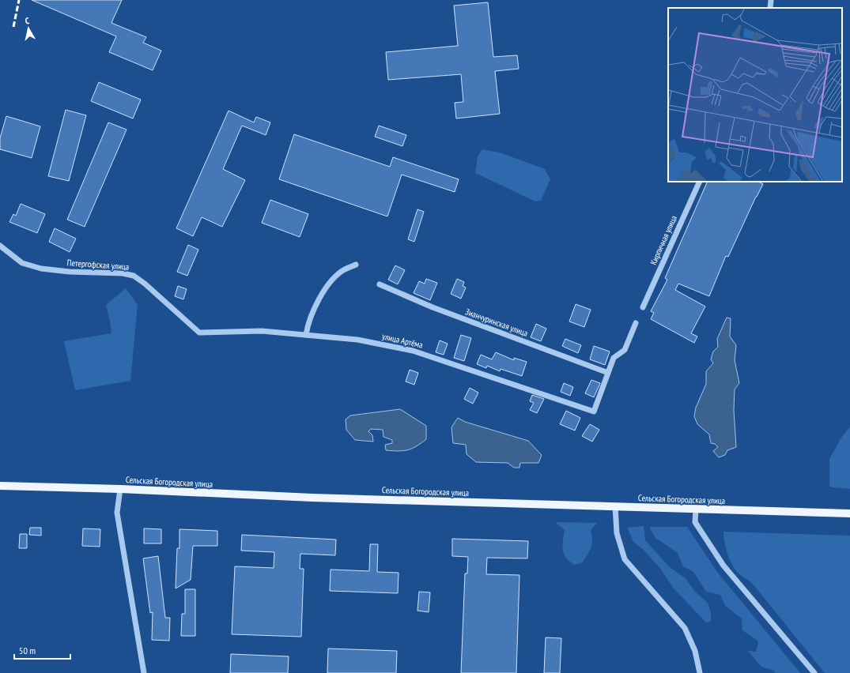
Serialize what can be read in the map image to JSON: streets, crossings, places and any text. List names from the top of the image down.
{
  "streets": {
    "main road": ["Сельская Богородская улица"],
    "street": [
      "Кирпичная улица",
      "Петергофская улица",
      "Зианчуринская улица",
      "улица Артёма"
    ]
  },
  "crossings": [
    ["Петергофская улица", "улица Артёма"],
    ["Зианчуринская улица", "улица Артёма"]
  ],
  "scale_bar": "50 m",
  "north": "top"
}
